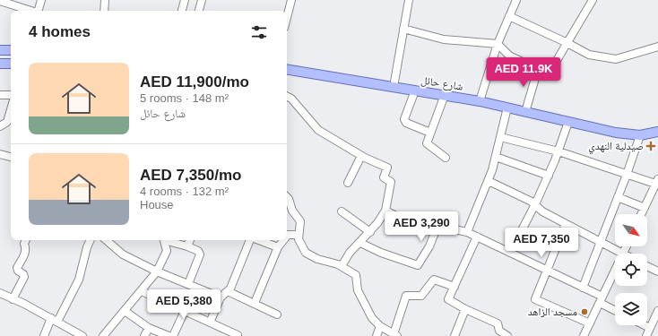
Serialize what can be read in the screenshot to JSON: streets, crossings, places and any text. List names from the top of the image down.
{
  "streets": {
    "main road": ["شارع حائل"]
  },
  "places": {
    "health": ["صيدلية النهدي"],
    "other": ["مسجد الزاهد"]
  },
  "north": "bottom right",
  "page": {
    "heading": "4 homes",
    "list": [
      {
        "name": "AED 11,900/mo",
        "note": "5 rooms · 148 m² · شارع حائل"
      },
      {
        "name": "AED 7,350/mo",
        "note": "4 rooms · 132 m² · House"
      }
    ],
    "price": [
      "AED 11.9K",
      "AED 3,290",
      "AED 7,350",
      "AED 5,380"
    ]
  }
}
